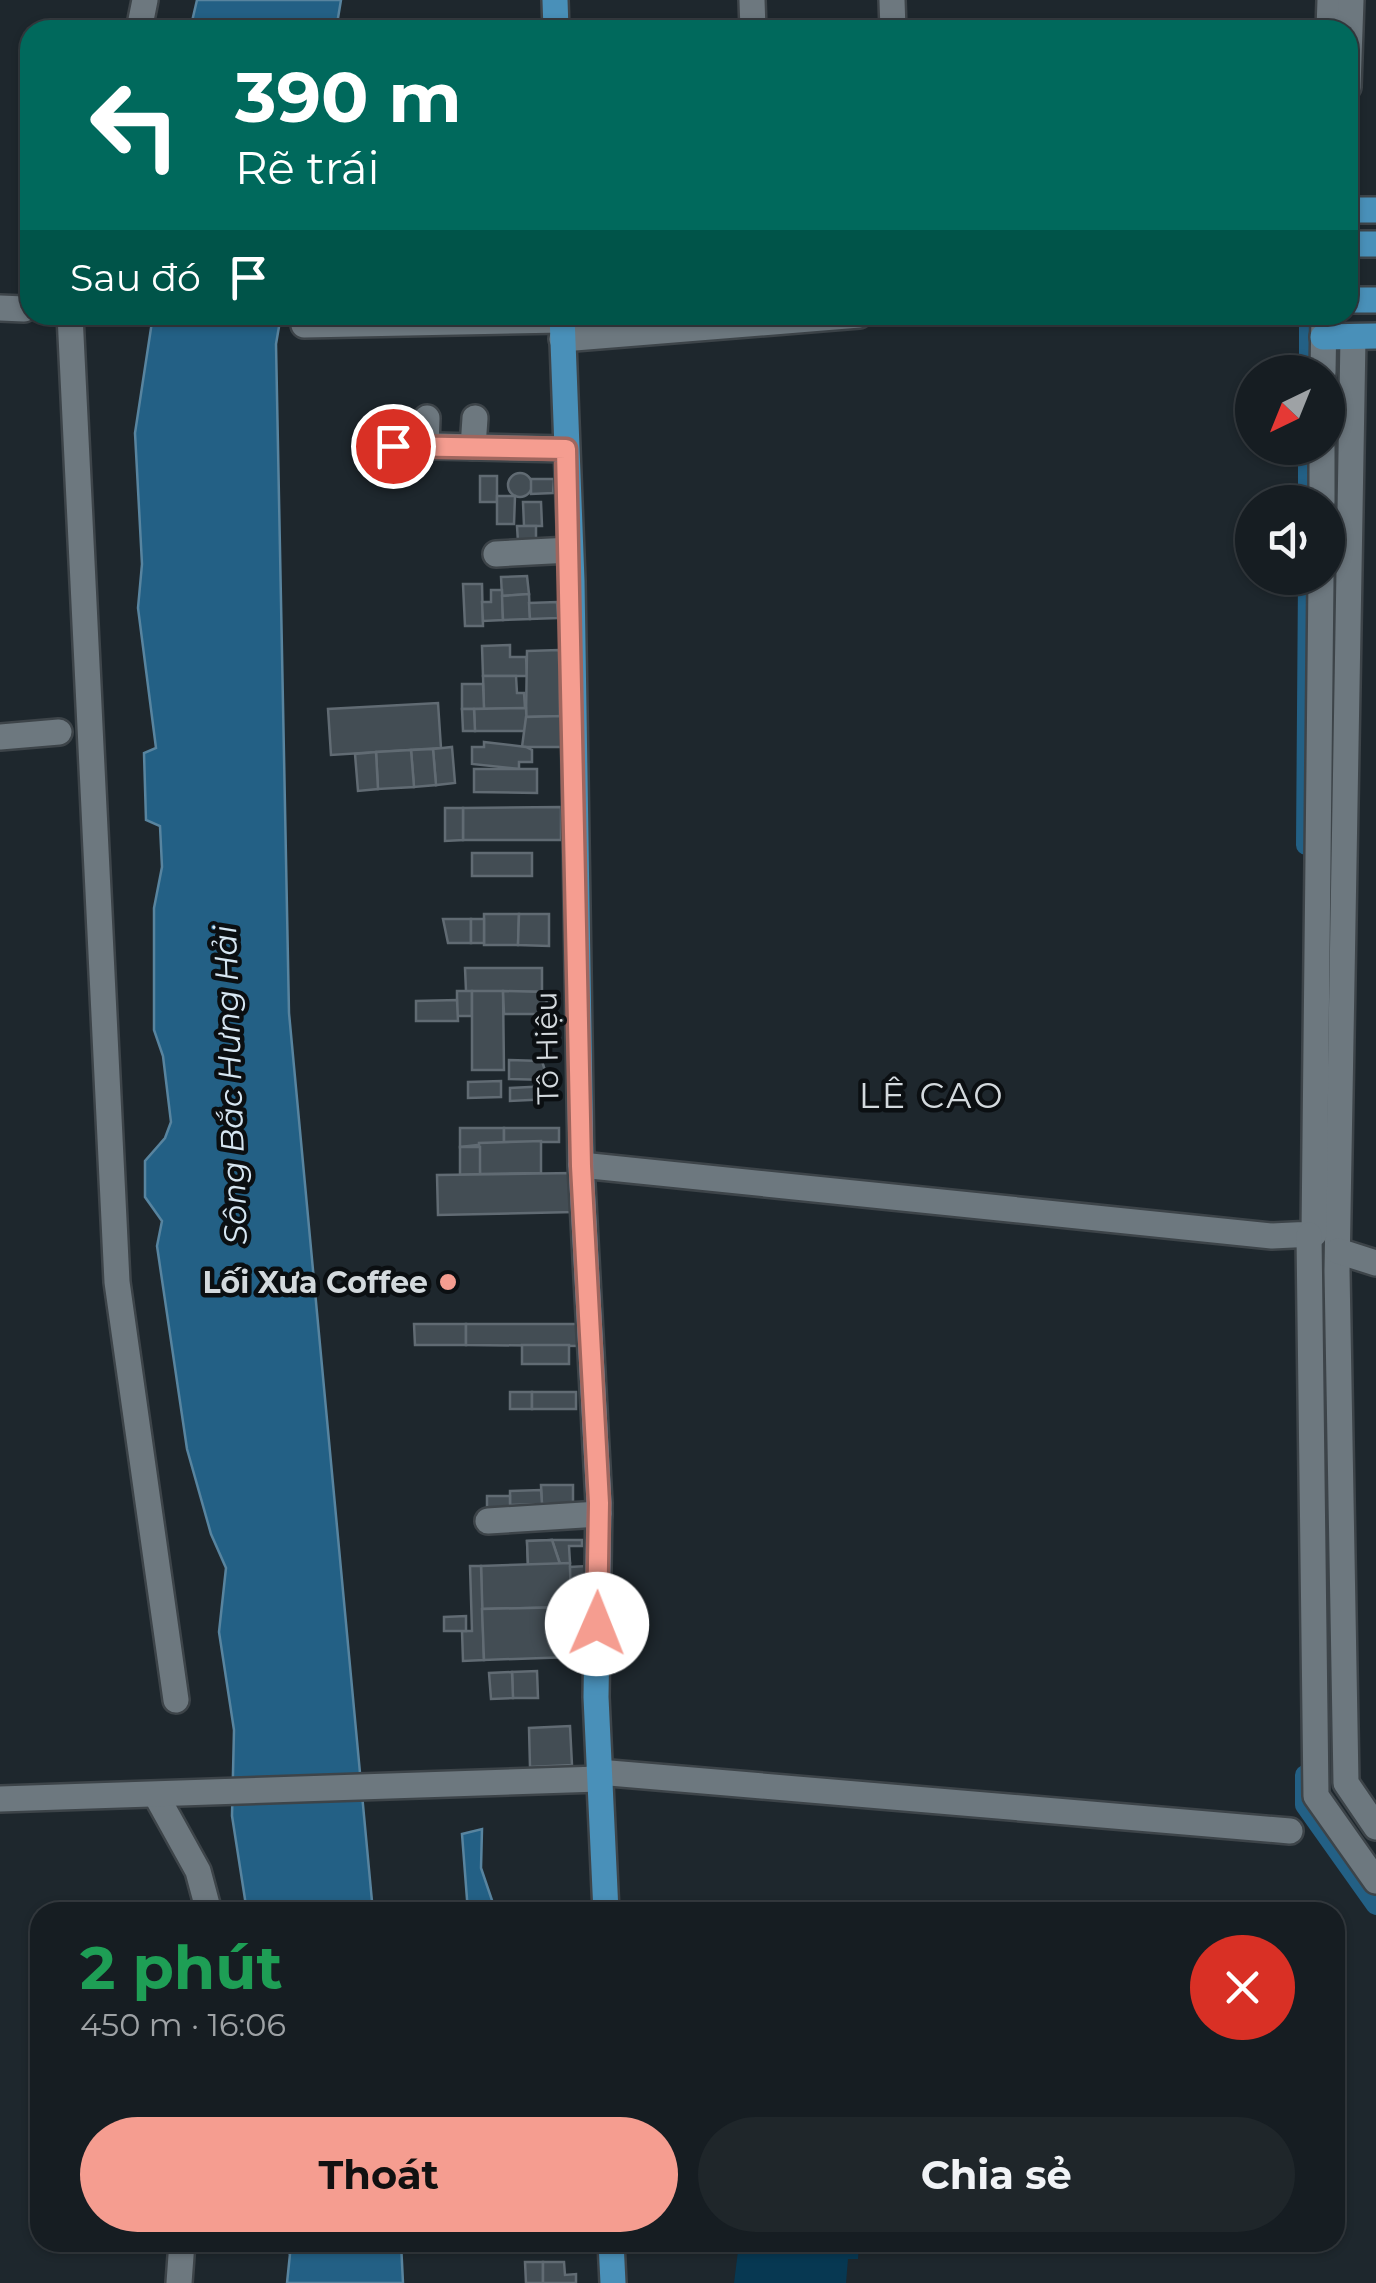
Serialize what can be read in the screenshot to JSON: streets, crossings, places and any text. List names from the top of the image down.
{
  "streets": {
    "main road": ["Tô Hiệu"]
  },
  "districts": ["LÊ CAO"],
  "water": ["Sông Bắc Hưng Hải"],
  "places": ["Lối Xưa Coffee"],
  "north": "bottom left",
  "page": {
    "turn": ["390 m", "Rẽ trái"],
    "then": "Sau đó",
    "heading": ["2 phút", "450 m · 16:06"],
    "buttons": ["Thoát", "Chia sẻ"]
  }
}
